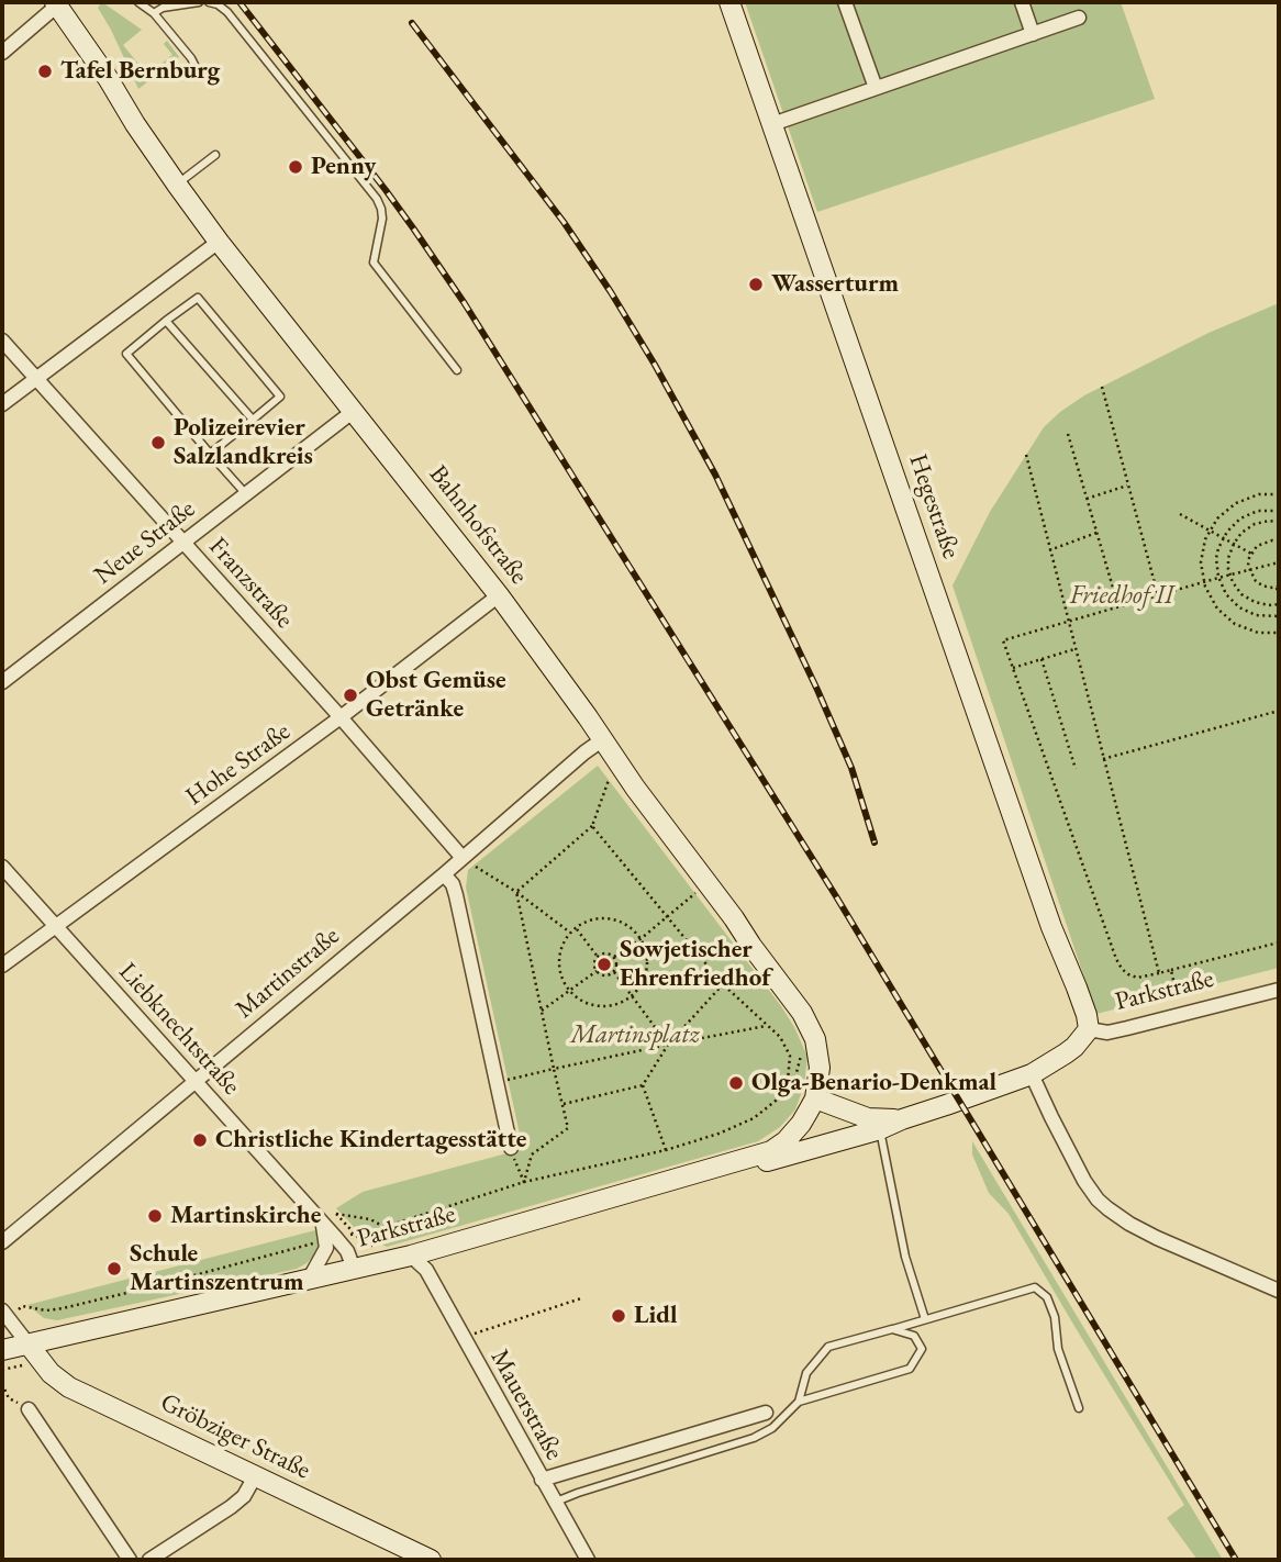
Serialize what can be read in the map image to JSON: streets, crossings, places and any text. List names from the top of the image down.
{
  "streets": {
    "main road": [
      "Hegestraße",
      "Bahnhofstraße",
      "Parkstraße",
      "Gröbziger Straße"
    ],
    "street": [
      "Neue Straße",
      "Franzstraße",
      "Hohe Straße",
      "Martinstraße",
      "Liebknechtstraße",
      "Mauerstraße"
    ]
  },
  "crossings": [
    ["Hegestraße", "Parkstraße"],
    ["Bahnhofstraße", "Neue Straße"],
    ["Bahnhofstraße", "Hohe Straße"],
    ["Bahnhofstraße", "Martinstraße"],
    ["Bahnhofstraße", "Parkstraße"],
    ["Neue Straße", "Franzstraße"],
    ["Franzstraße", "Hohe Straße"],
    ["Franzstraße", "Martinstraße"],
    ["Hohe Straße", "Liebknechtstraße"],
    ["Martinstraße", "Liebknechtstraße"],
    ["Parkstraße", "Liebknechtstraße"],
    ["Parkstraße", "Mauerstraße"],
    ["Parkstraße", "Gröbziger Straße"]
  ],
  "parks": ["Friedhof II", "Martinsplatz"],
  "places": [
    "Tafel Bernburg",
    "Penny",
    "Wasserturm",
    "Polizeirevier Salzlandkreis",
    "Obst Gemüse Getränke",
    "Sowjetischer Ehrenfriedhof",
    "Olga-Benario-Denkmal",
    "Christliche Kindertagesstätte",
    "Martinskirche",
    "Schule Martinszentrum",
    "Lidl"
  ]
}
